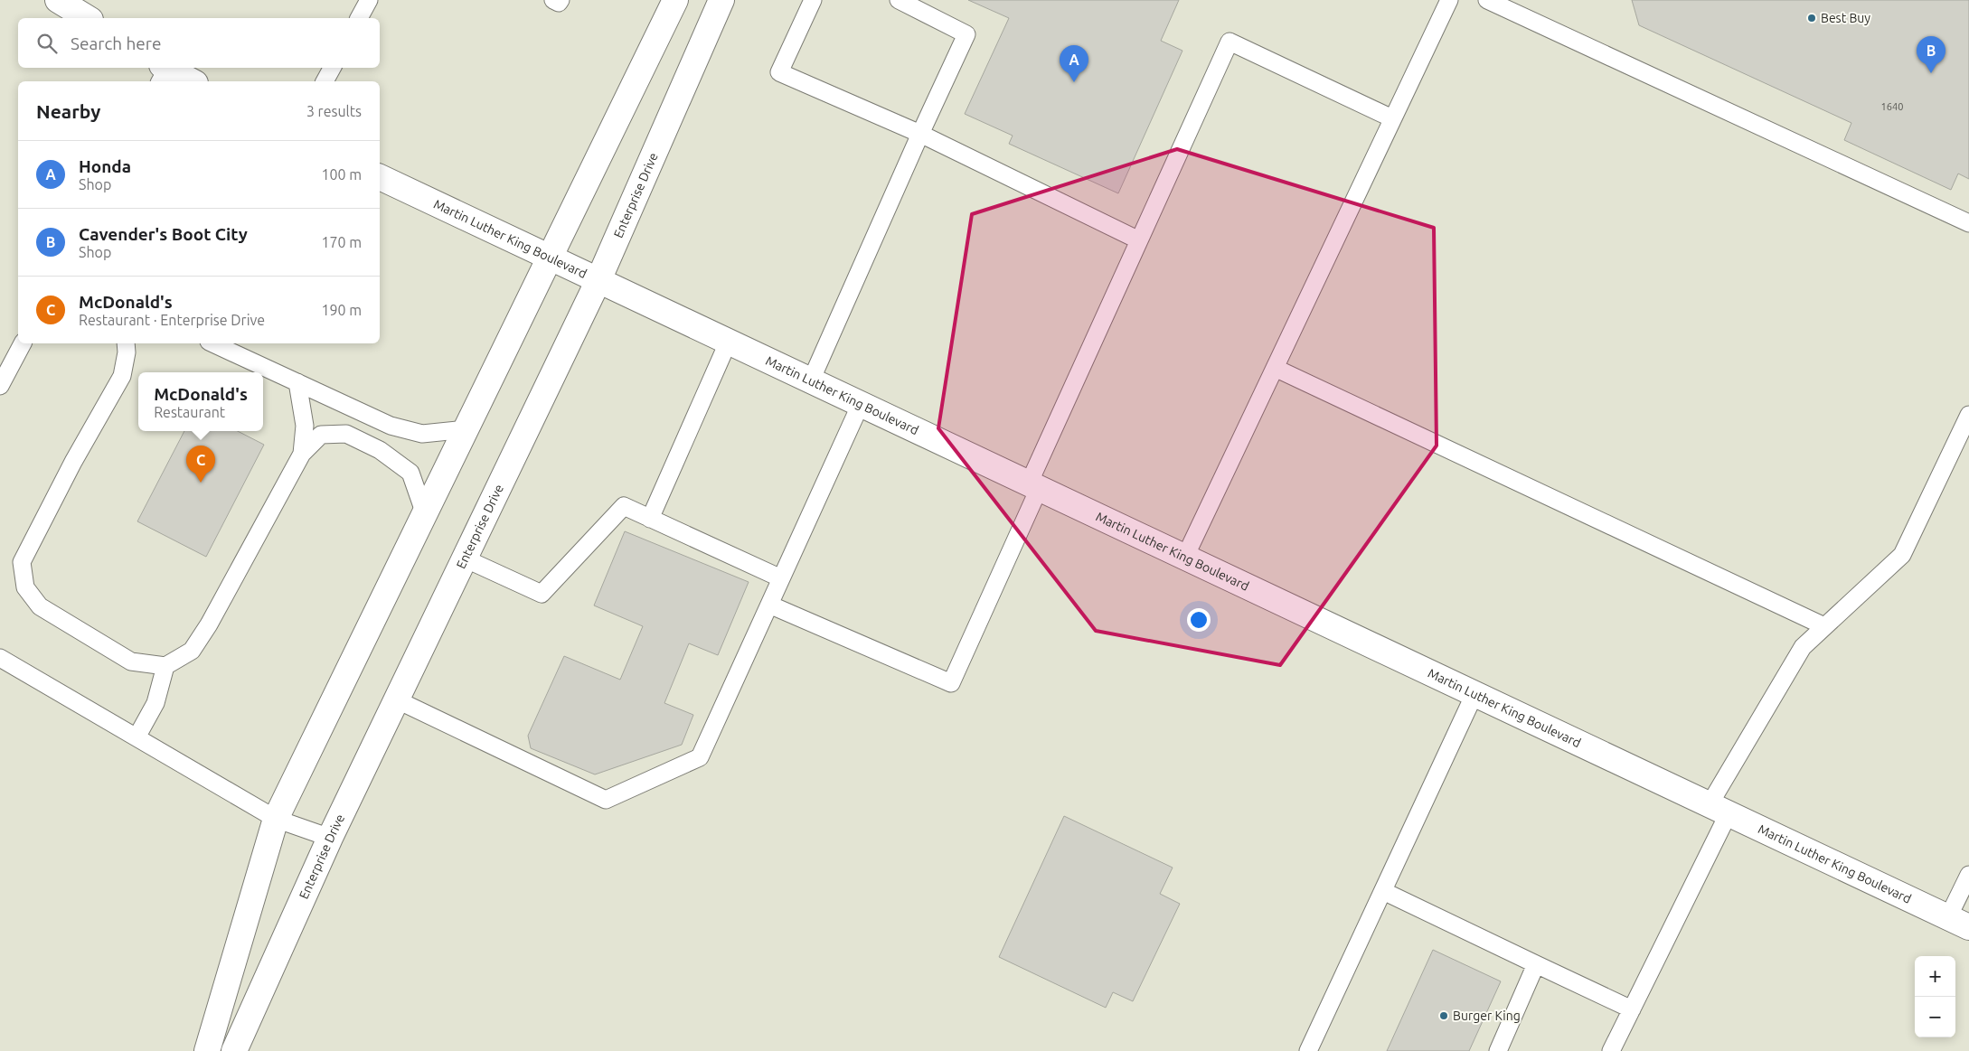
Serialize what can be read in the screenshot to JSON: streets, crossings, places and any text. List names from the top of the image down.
{
  "streets": {
    "street": ["Enterprise Drive", "Martin Luther King Boulevard"]
  },
  "crossings": [
    ["Enterprise Drive", "Martin Luther King Boulevard"]
  ],
  "places": ["Best Buy", "Burger King"],
  "house_numbers": ["1640"],
  "page": {
    "search": "Search here",
    "pins": ["B", "A", "C"],
    "heading": ["Nearby", "3 results"],
    "list": [
      {
        "mark": "A",
        "name": "Honda",
        "note": "Shop",
        "value": "100 m"
      },
      {
        "mark": "B",
        "name": "Cavender's Boot City",
        "note": "Shop",
        "value": "170 m"
      },
      {
        "mark": "C",
        "name": "McDonald's",
        "note": "Restaurant · Enterprise Drive",
        "value": "190 m"
      }
    ],
    "popup": ["McDonald's", "Restaurant"],
    "map_buttons": ["+", "−"]
  }
}
